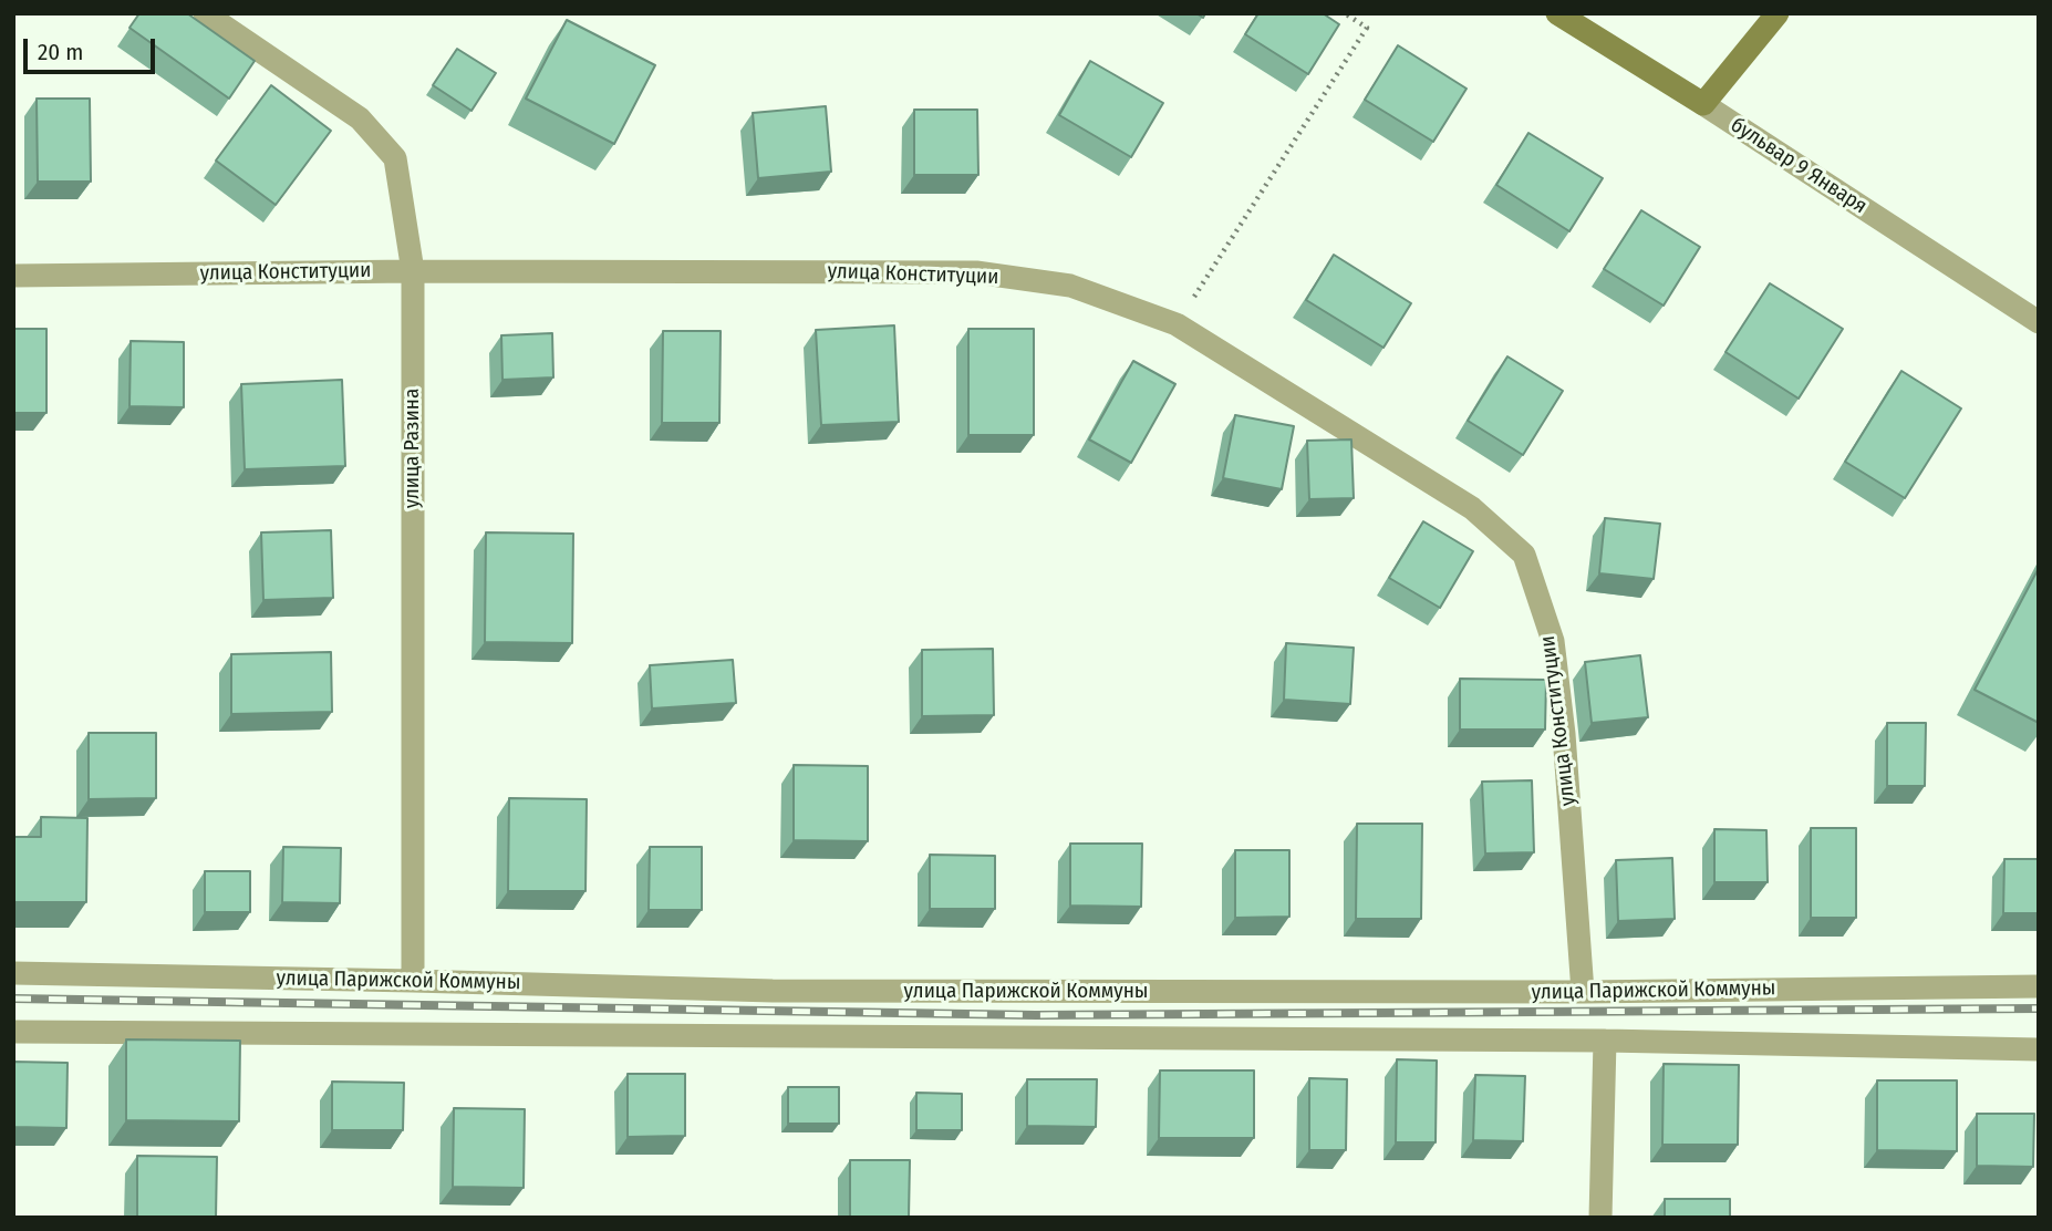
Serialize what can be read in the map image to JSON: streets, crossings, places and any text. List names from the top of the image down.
{
  "streets": {
    "main road": ["бульвар 9 Января"],
    "street": ["улица Конституции", "улица Разина", "улица Парижской Коммуны"]
  },
  "crossings": [
    ["улица Конституции", "улица Разина"],
    ["улица Конституции", "улица Парижской Коммуны"],
    ["улица Разина", "улица Парижской Коммуны"]
  ],
  "scale_bar": "20 m"
}
